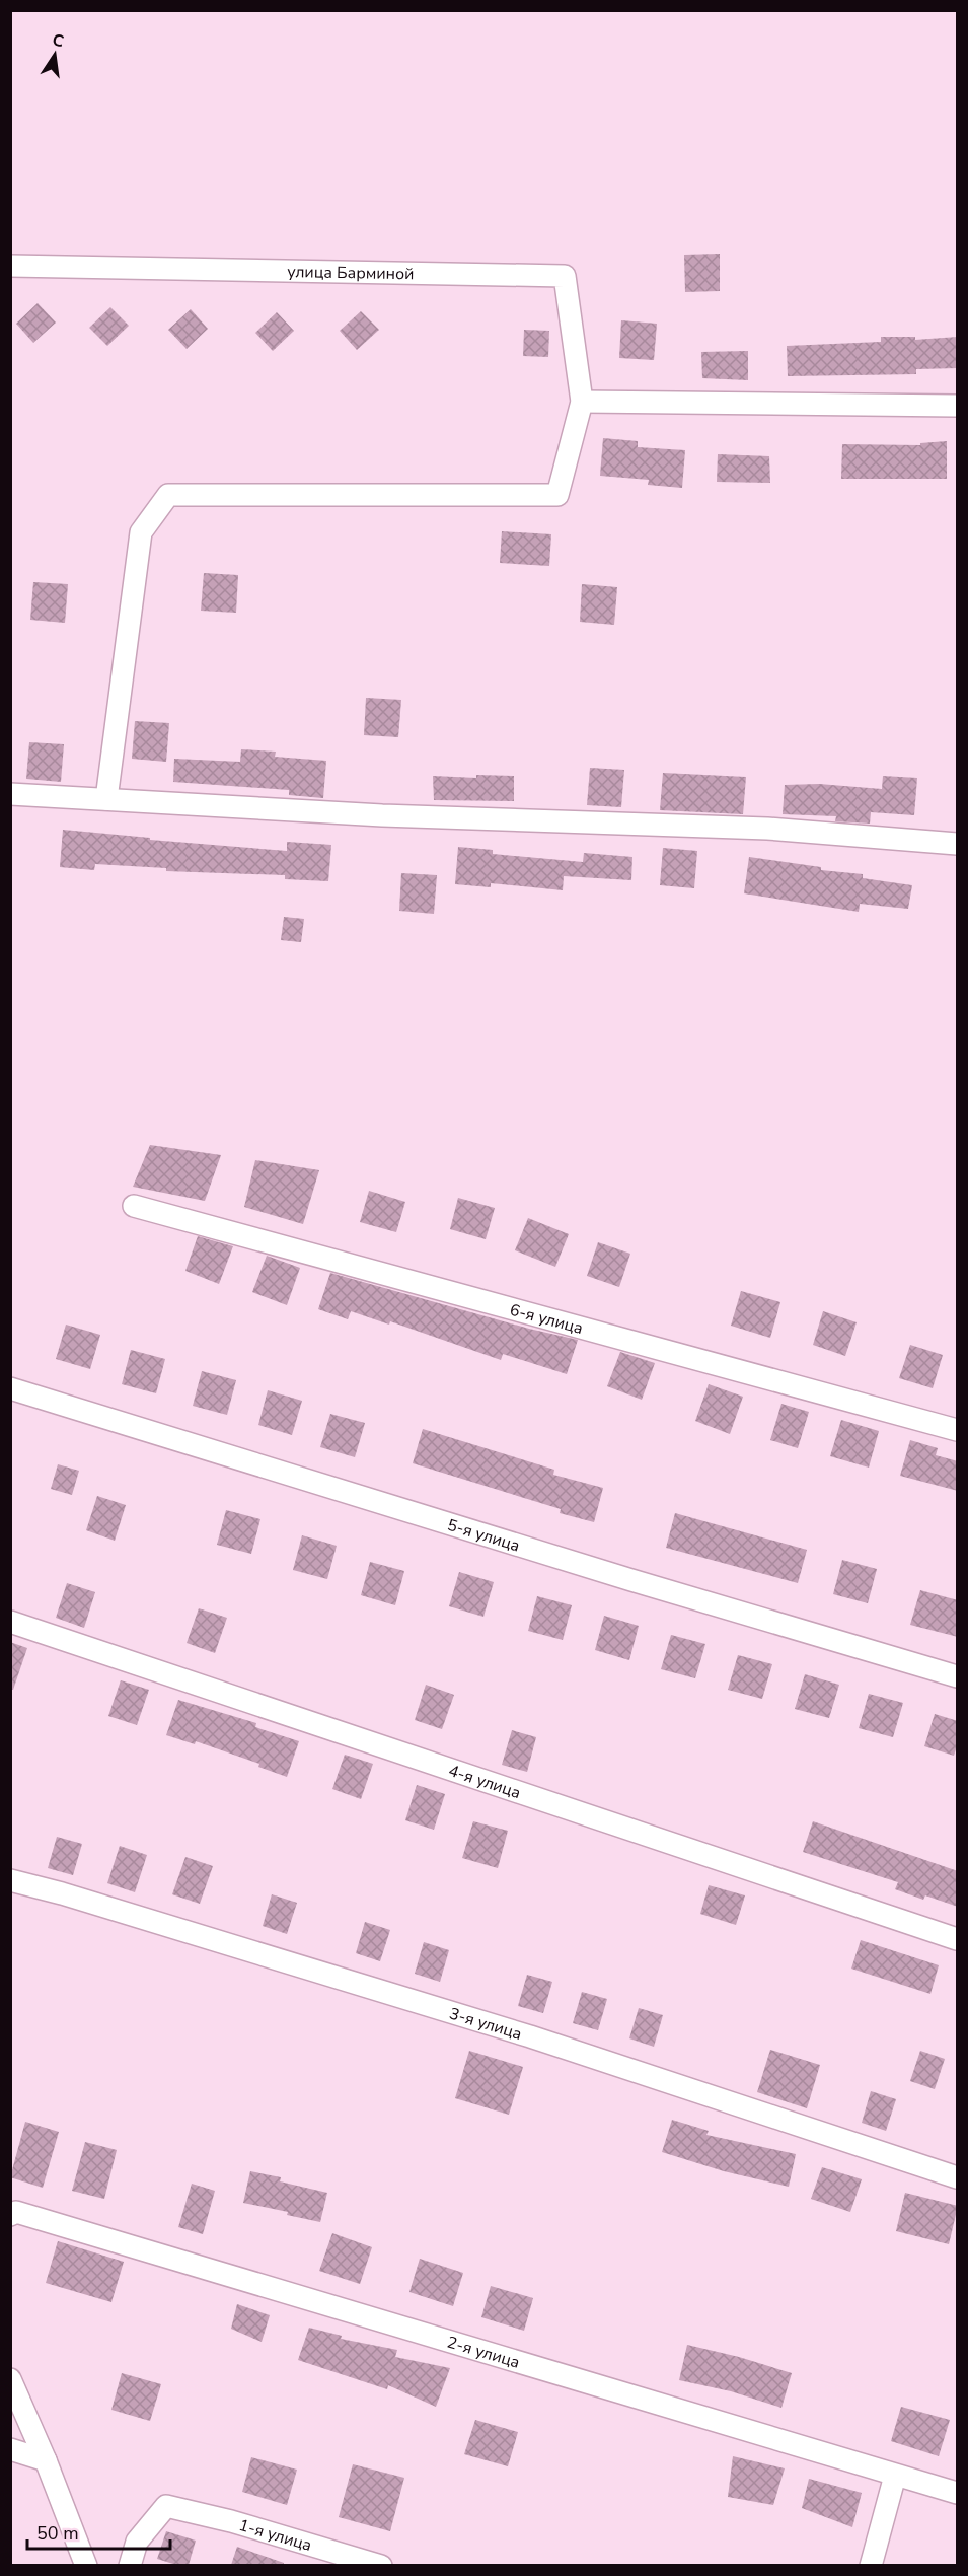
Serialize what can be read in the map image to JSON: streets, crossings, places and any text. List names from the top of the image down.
{
  "streets": {
    "street": [
      "улица Барминой",
      "6-я улица",
      "5-я улица",
      "4-я улица",
      "3-я улица",
      "2-я улица",
      "1-я улица"
    ]
  },
  "scale_bar": "50 m",
  "north": "top"
}
